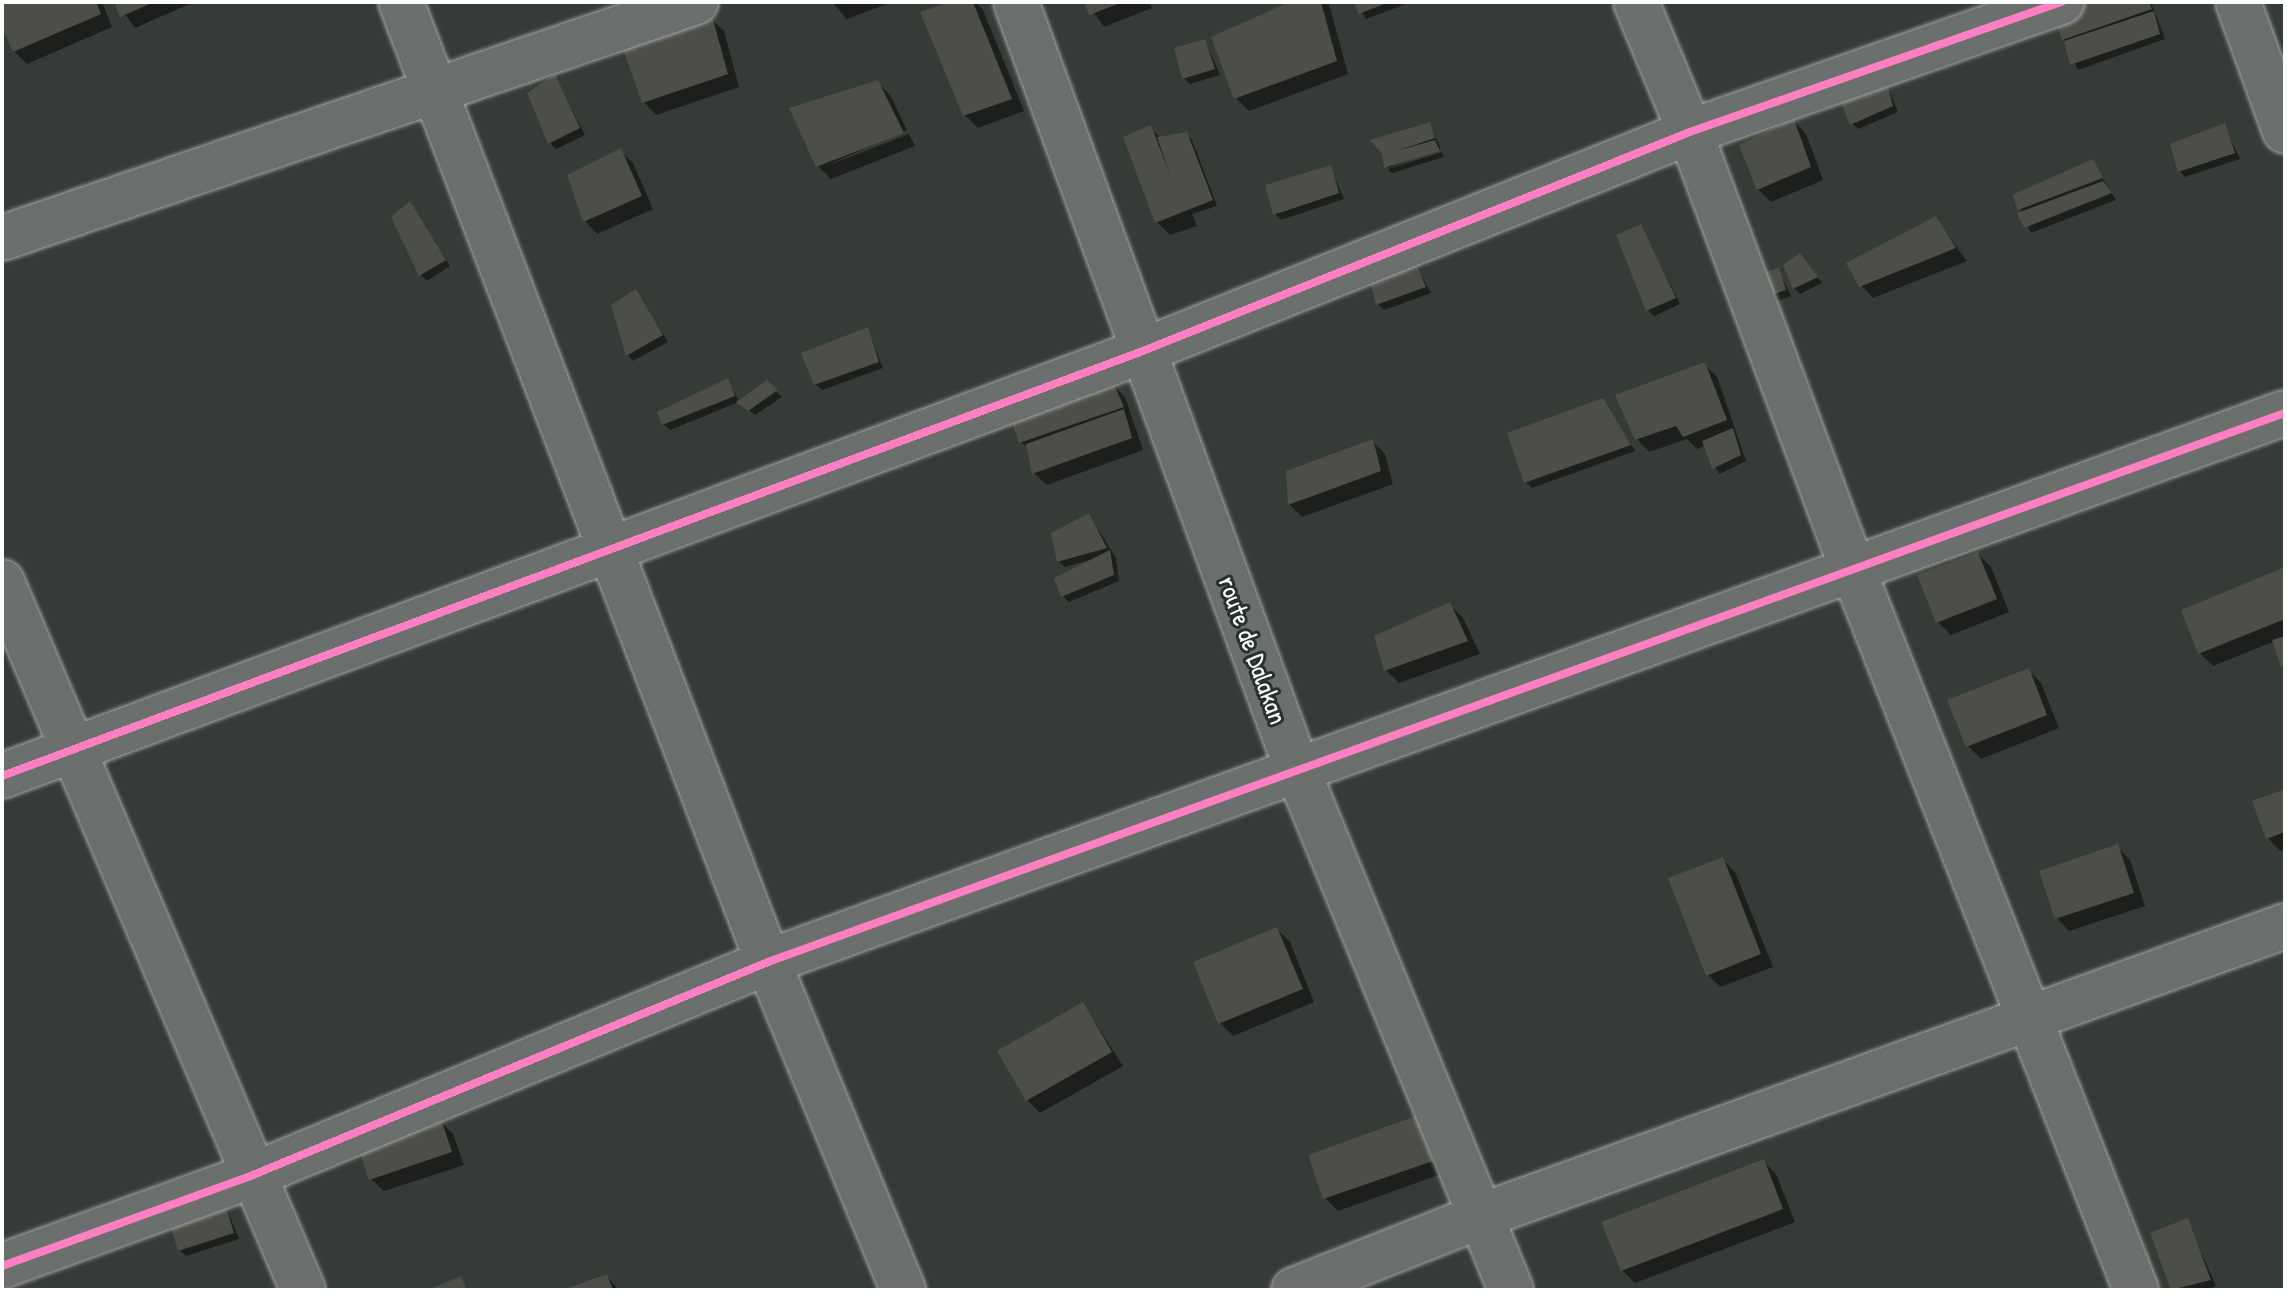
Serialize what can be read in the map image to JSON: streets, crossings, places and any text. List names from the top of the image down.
{
  "streets": {
    "street": ["route de Dalakan"]
  }
}
